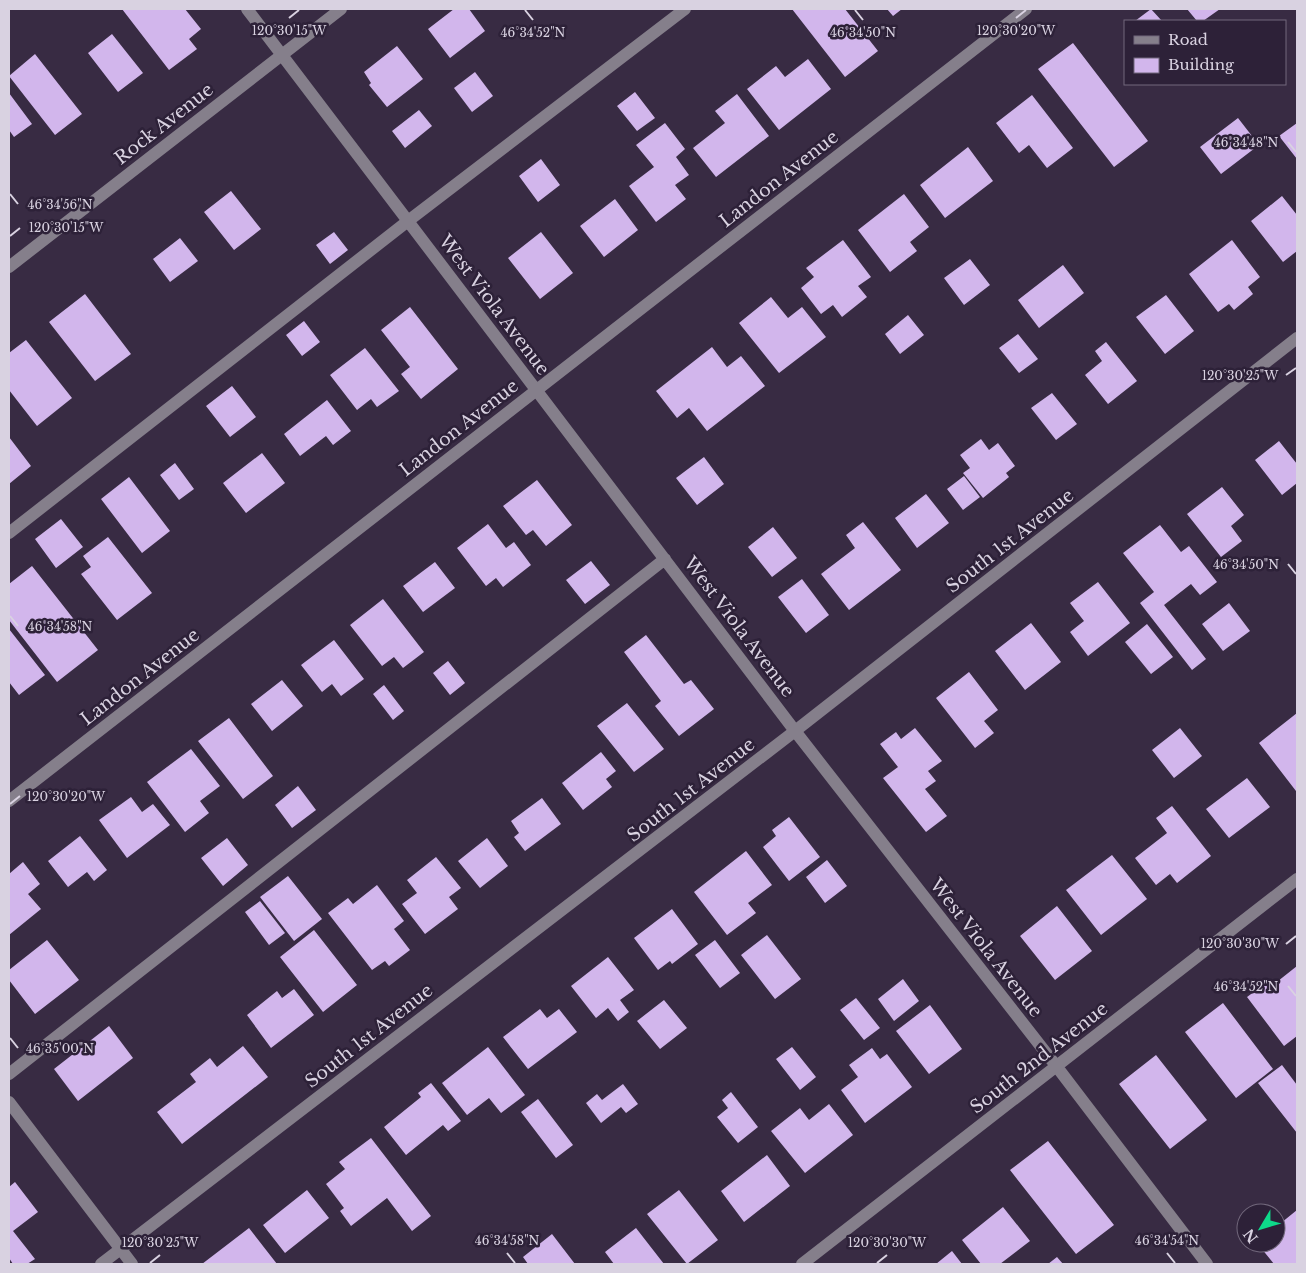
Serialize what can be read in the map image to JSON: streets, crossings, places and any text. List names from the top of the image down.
{
  "streets": {
    "street": [
      "Rock Avenue",
      "Landon Avenue",
      "West Viola Avenue",
      "South 1st Avenue",
      "South 2nd Avenue"
    ]
  },
  "crossings": [
    ["Rock Avenue", "West Viola Avenue"],
    ["Landon Avenue", "West Viola Avenue"],
    ["West Viola Avenue", "South 1st Avenue"],
    ["West Viola Avenue", "South 2nd Avenue"]
  ],
  "legend": ["Road", "Building"],
  "north": "bottom left",
  "coordinates": [
    "120°30'15\"W",
    "120°30'20\"W",
    "46°34'52\"N",
    "46°34'50\"N",
    "46°34'48\"N",
    "46°34'56\"N",
    "120°30'25\"W",
    "46°34'58\"N",
    "120°30'30\"W",
    "46°35'00\"N",
    "46°34'54\"N"
  ]
}
